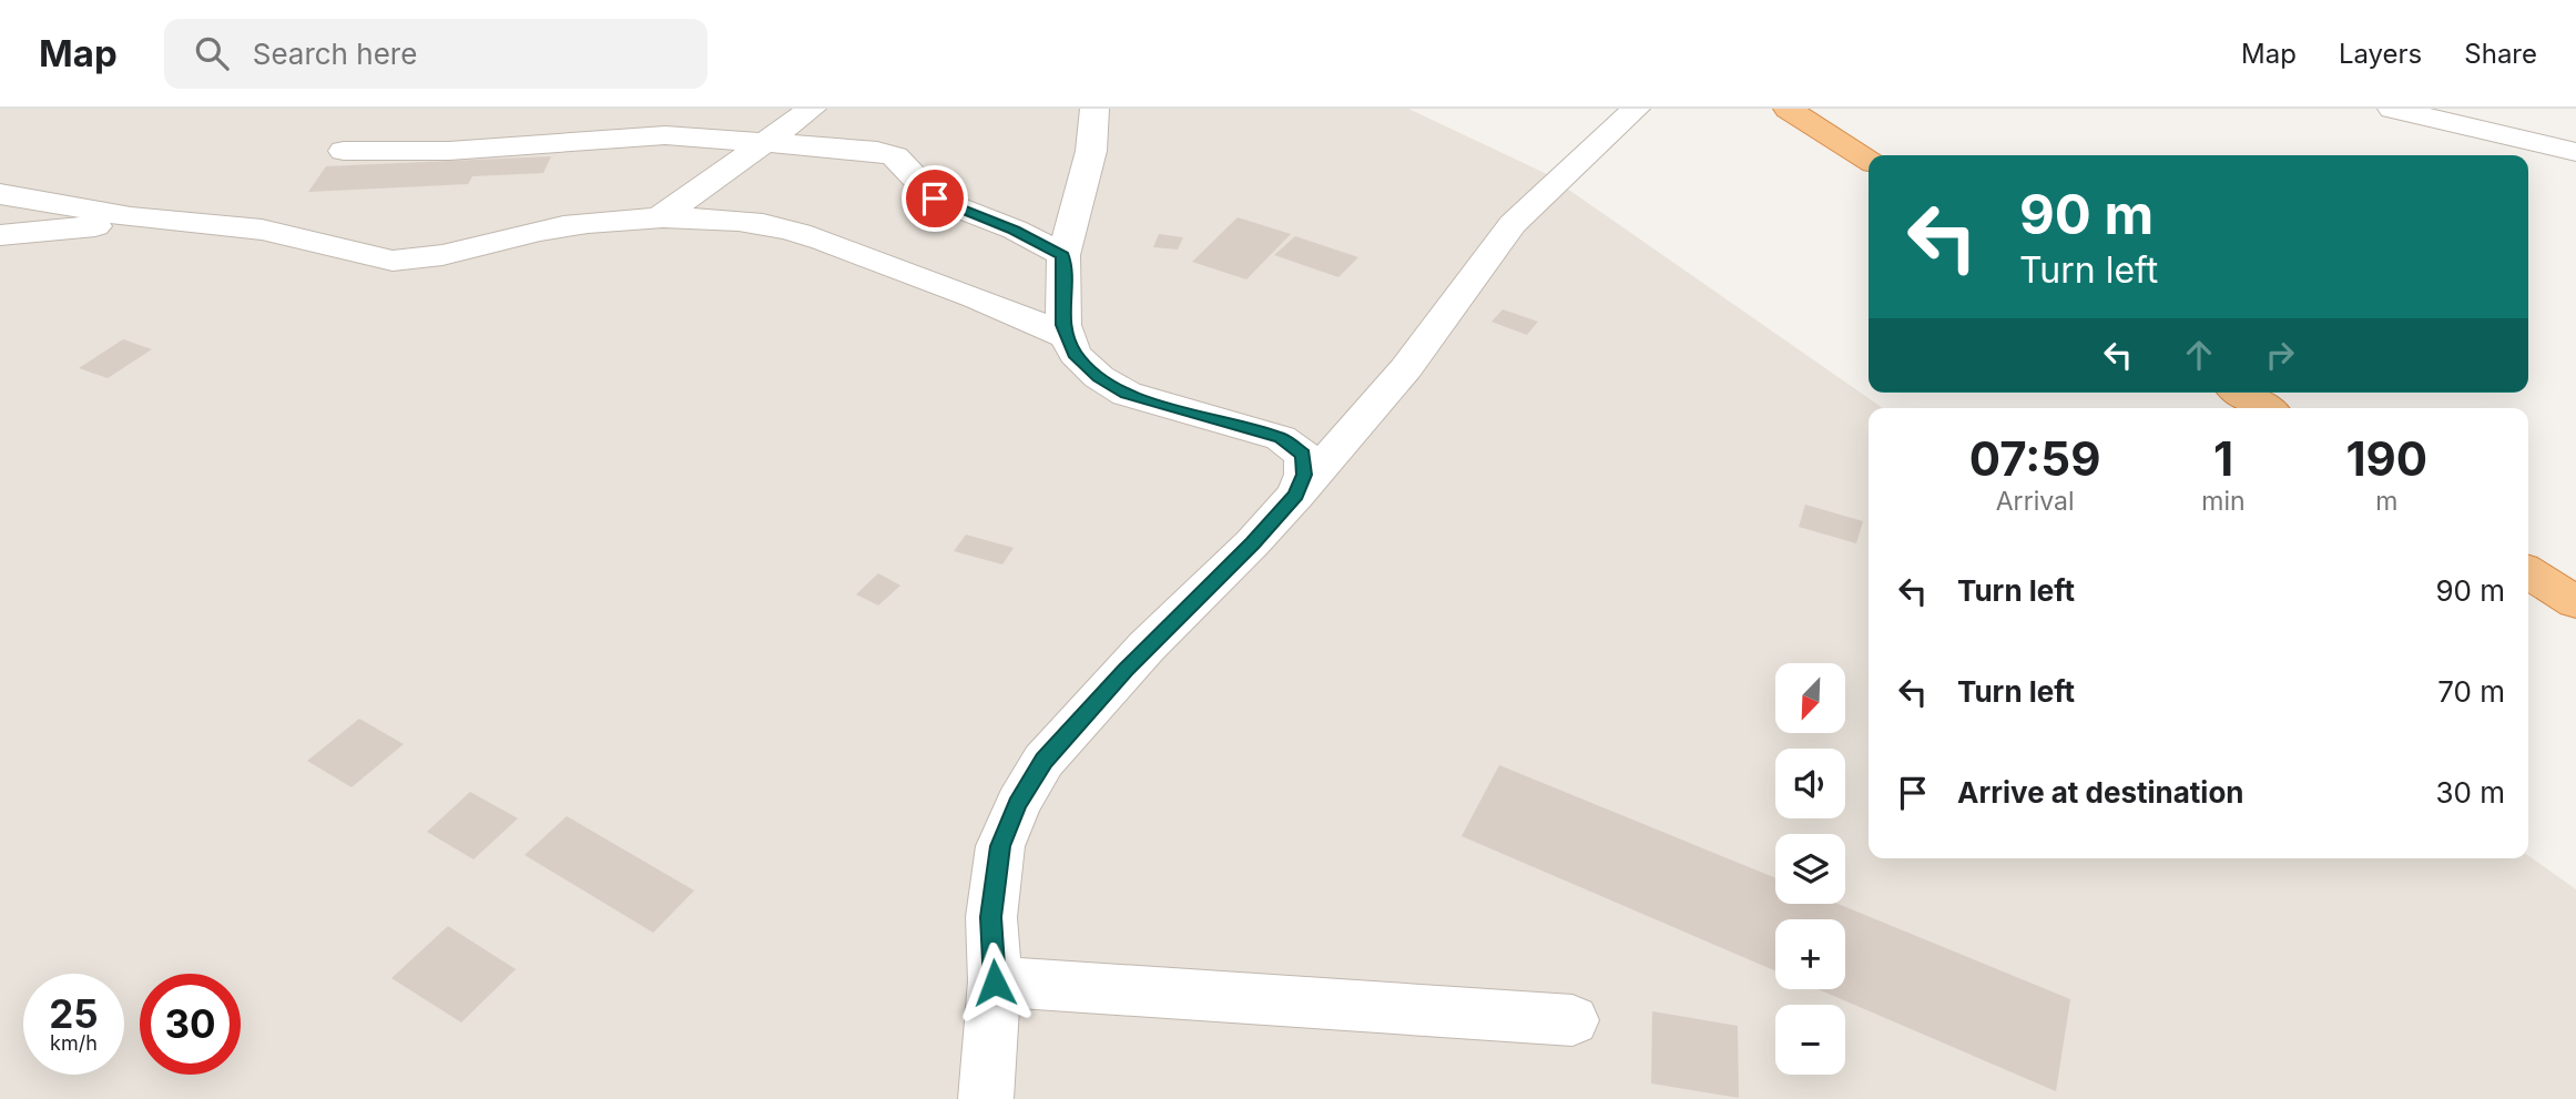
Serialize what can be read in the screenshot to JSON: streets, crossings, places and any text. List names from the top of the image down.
{
  "north": "bottom left",
  "page": {
    "header": "Map",
    "search": "Search here",
    "nav": ["Map", "Layers", "Share"],
    "turn": ["90 m", "Turn left"],
    "eta": [
      "07:59",
      "Arrival",
      "1",
      "min",
      "190",
      "m"
    ],
    "list": [
      {
        "name": "Turn left",
        "value": "90 m"
      },
      {
        "name": "Turn left",
        "value": "70 m"
      },
      {
        "name": "Arrive at destination",
        "value": "30 m"
      }
    ],
    "map_buttons": ["+", "−"],
    "speed": "25 km/h",
    "limit": "30"
  }
}
